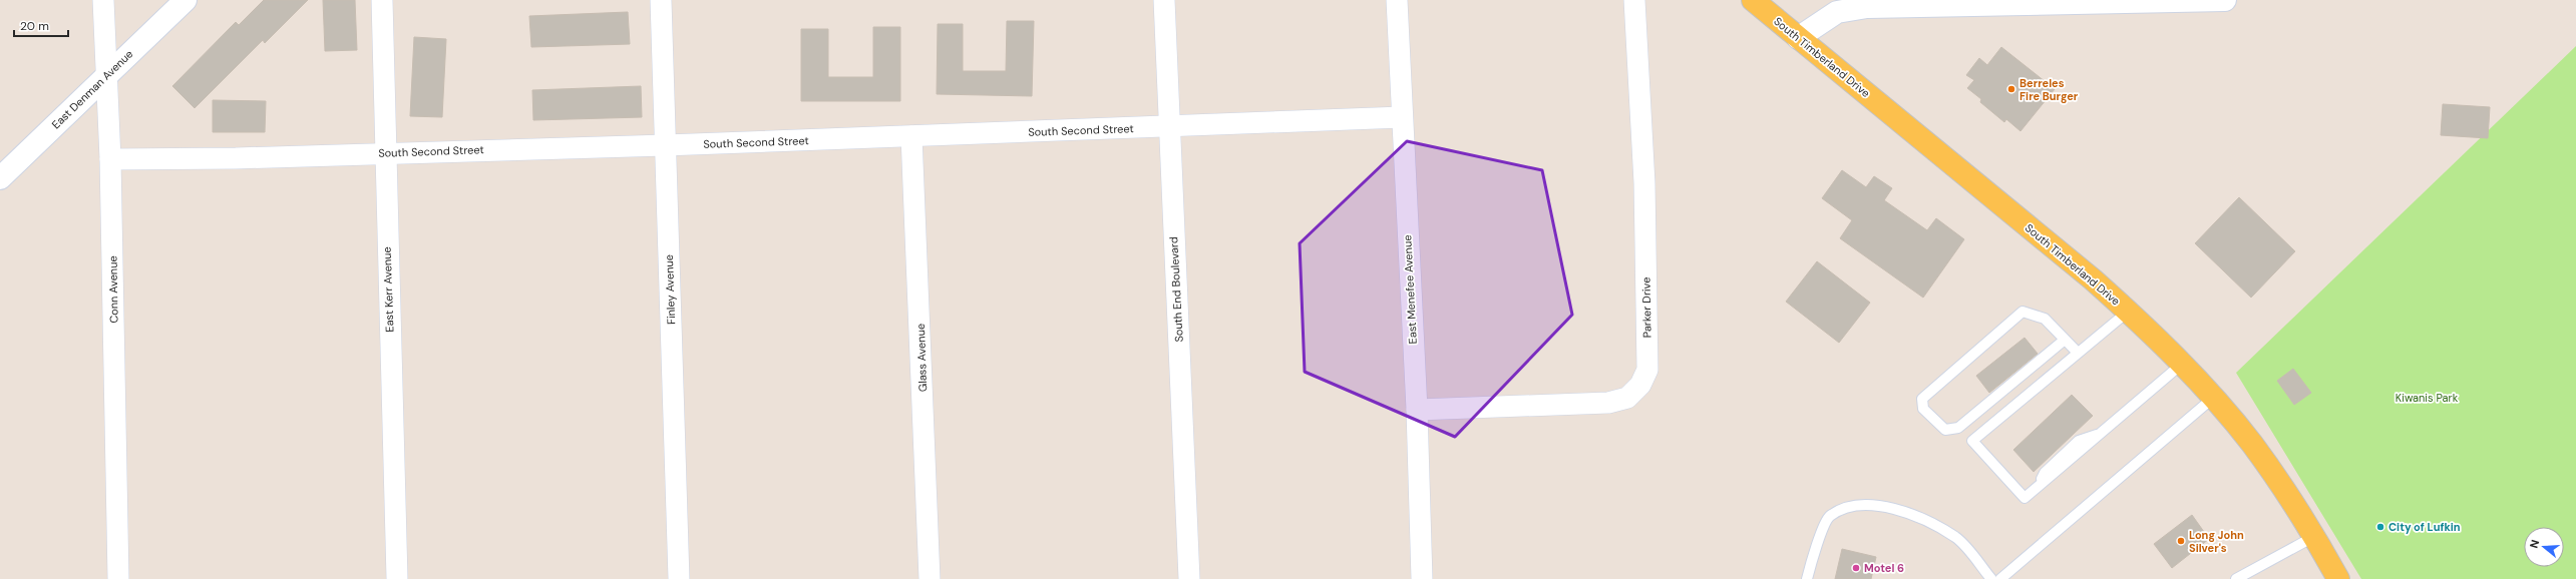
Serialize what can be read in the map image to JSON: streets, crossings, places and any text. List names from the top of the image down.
{
  "streets": {
    "main road": ["South Timberland Drive"],
    "street": [
      "East Denman Avenue",
      "South Second Street",
      "Conn Avenue",
      "East Kerr Avenue",
      "Finley Avenue",
      "South End Boulevard",
      "East Menefee Avenue",
      "Parker Drive",
      "Glass Avenue"
    ]
  },
  "crossings": [
    ["East Denman Avenue", "Conn Avenue"],
    ["South Second Street", "Conn Avenue"],
    ["South Second Street", "East Kerr Avenue"],
    ["South Second Street", "Finley Avenue"],
    ["South Second Street", "South End Boulevard"],
    ["South Second Street", "East Menefee Avenue"],
    ["South Second Street", "Glass Avenue"],
    ["East Menefee Avenue", "Parker Drive"]
  ],
  "parks": ["Kiwanis Park"],
  "places": [
    "Berreles Fire Burger",
    "City of Lufkin",
    "Long John Silver's",
    "Motel 6"
  ],
  "scale_bar": "20 m",
  "north": "left"
}
